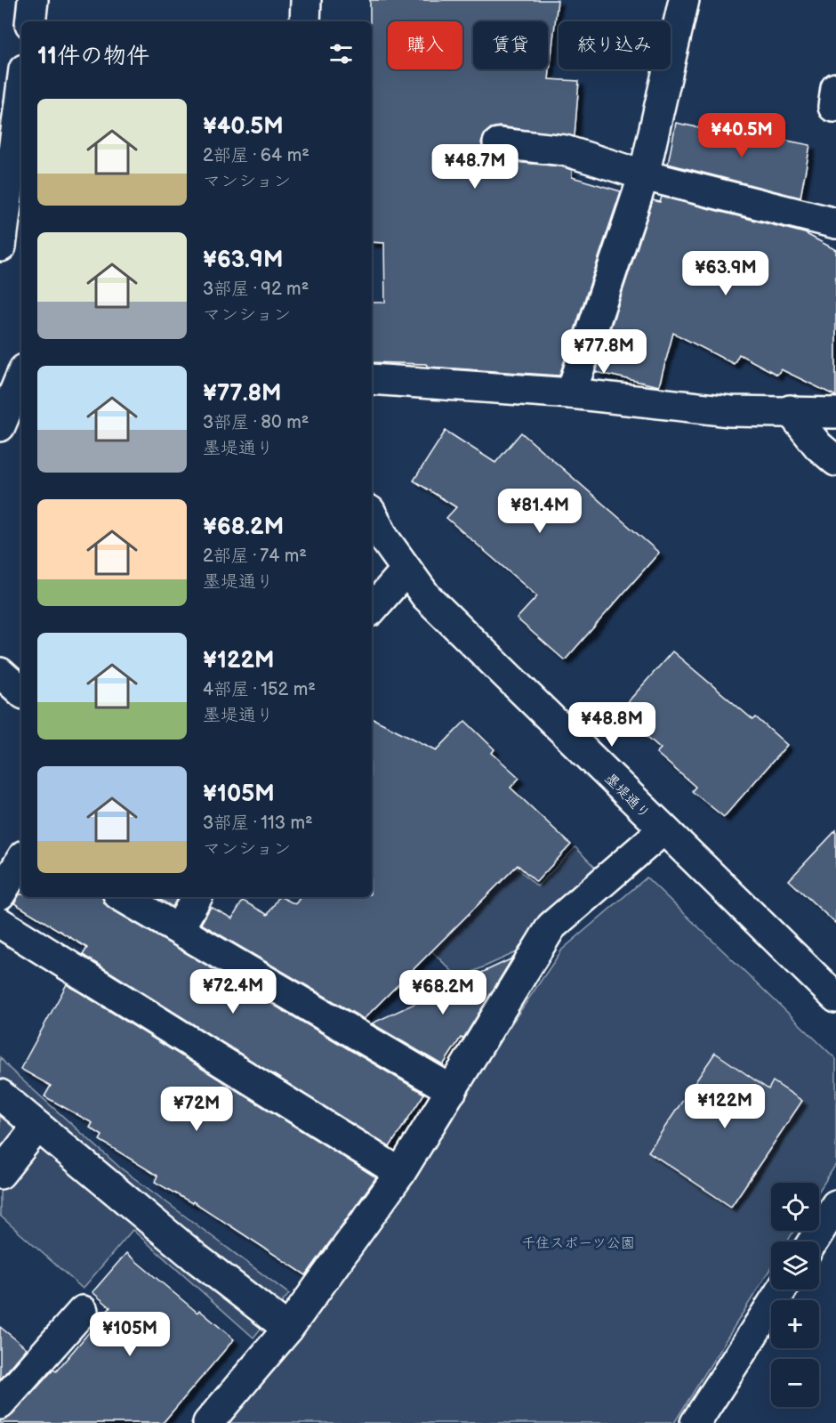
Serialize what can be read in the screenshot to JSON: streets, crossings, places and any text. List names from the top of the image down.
{
  "streets": {
    "street": ["墨堤通り"]
  },
  "parks": ["千住スポーツ公園"],
  "page": {
    "chip": ["購入", "賃貸", "絞り込み"],
    "heading": "11件の物件",
    "list": [
      {
        "name": "¥40.5M",
        "note": "2部屋 · 64 m² · マンション"
      },
      {
        "name": "¥63.9M",
        "note": "3部屋 · 92 m² · マンション"
      },
      {
        "name": "¥77.8M",
        "note": "3部屋 · 80 m² · 墨堤通り"
      },
      {
        "name": "¥68.2M",
        "note": "2部屋 · 74 m² · 墨堤通り"
      },
      {
        "name": "¥122M",
        "note": "4部屋 · 152 m² · 墨堤通り"
      },
      {
        "name": "¥105M",
        "note": "3部屋 · 113 m² · マンション"
      }
    ],
    "price": [
      "¥40.5M",
      "¥48.7M",
      "¥63.9M",
      "¥77.8M",
      "¥81.4M",
      "¥48.8M",
      "¥72.4M",
      "¥68.2M",
      "¥122M",
      "¥72M",
      "¥105M"
    ],
    "map_buttons": ["+", "−"]
  }
}
